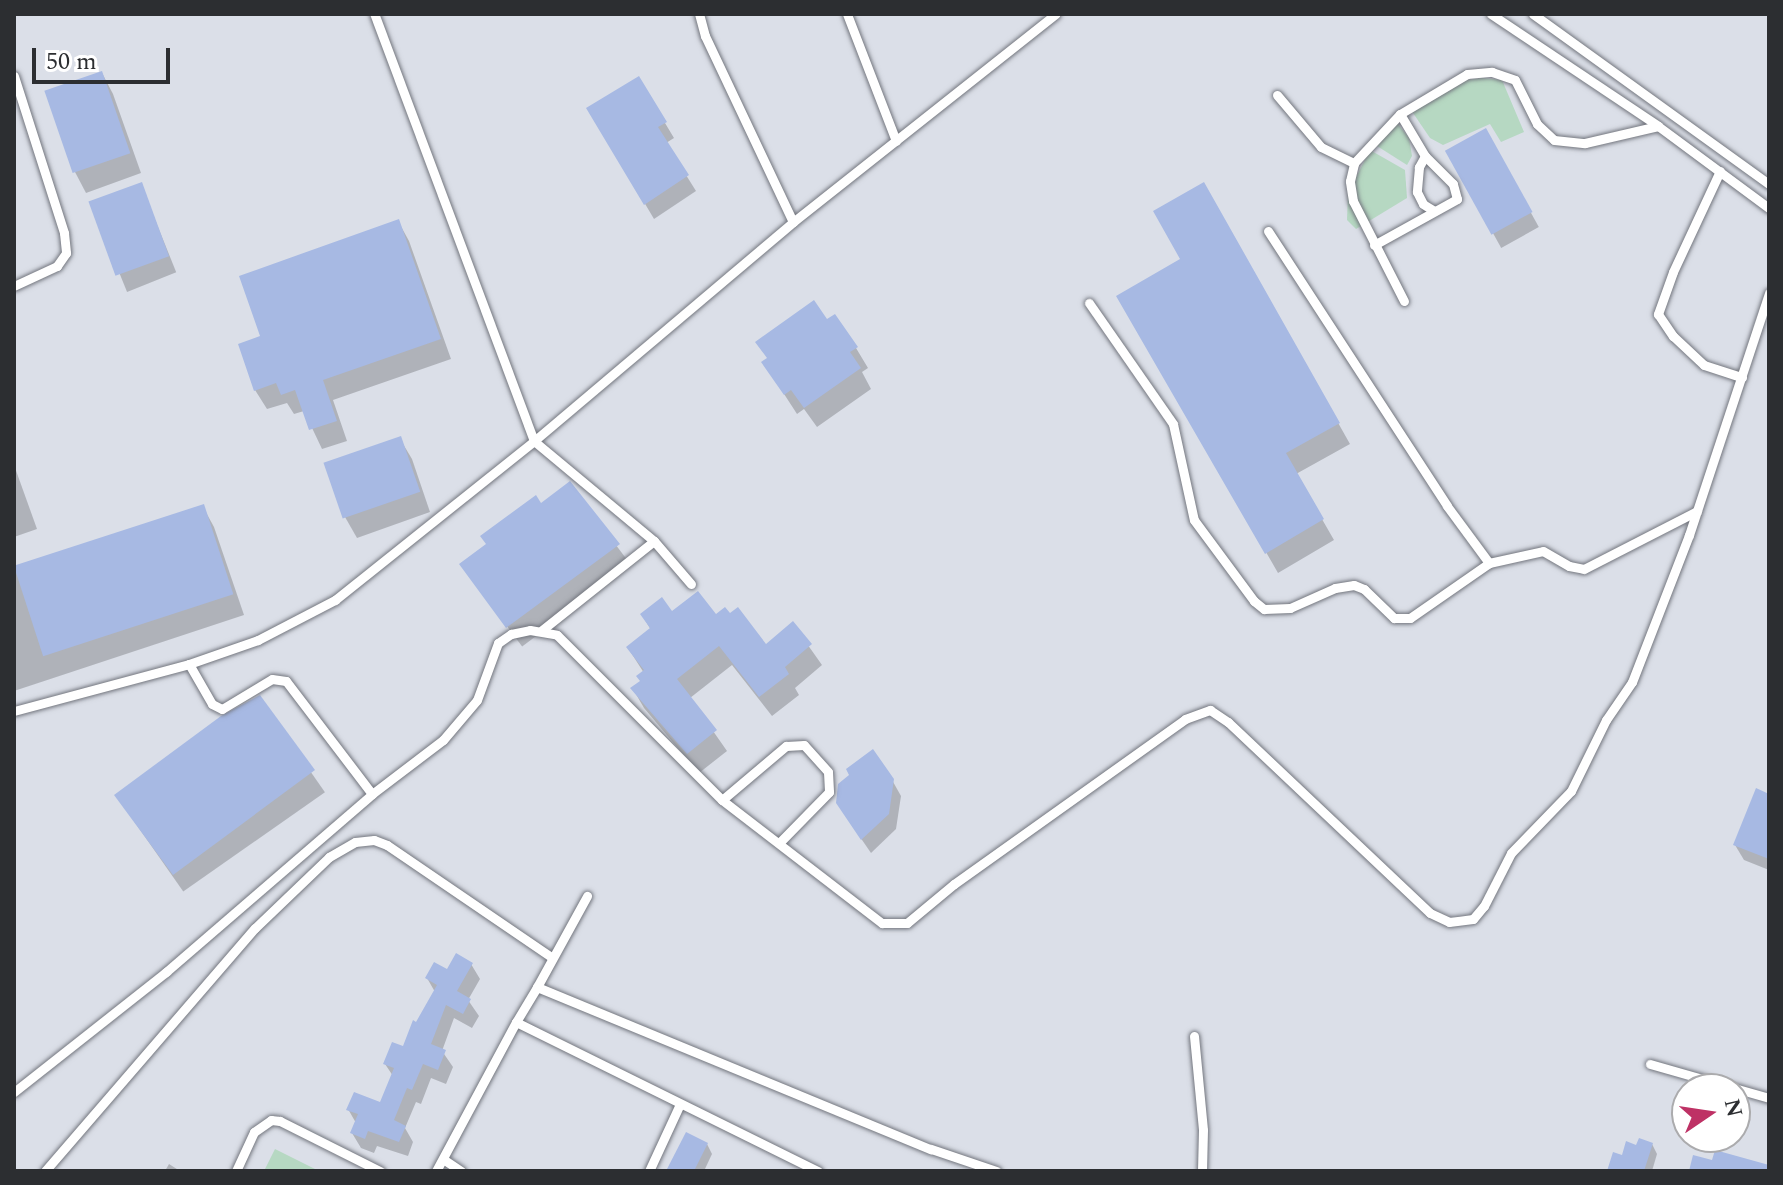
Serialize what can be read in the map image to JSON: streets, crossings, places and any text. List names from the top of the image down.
{
  "scale_bar": "50 m",
  "north": "right"
}
